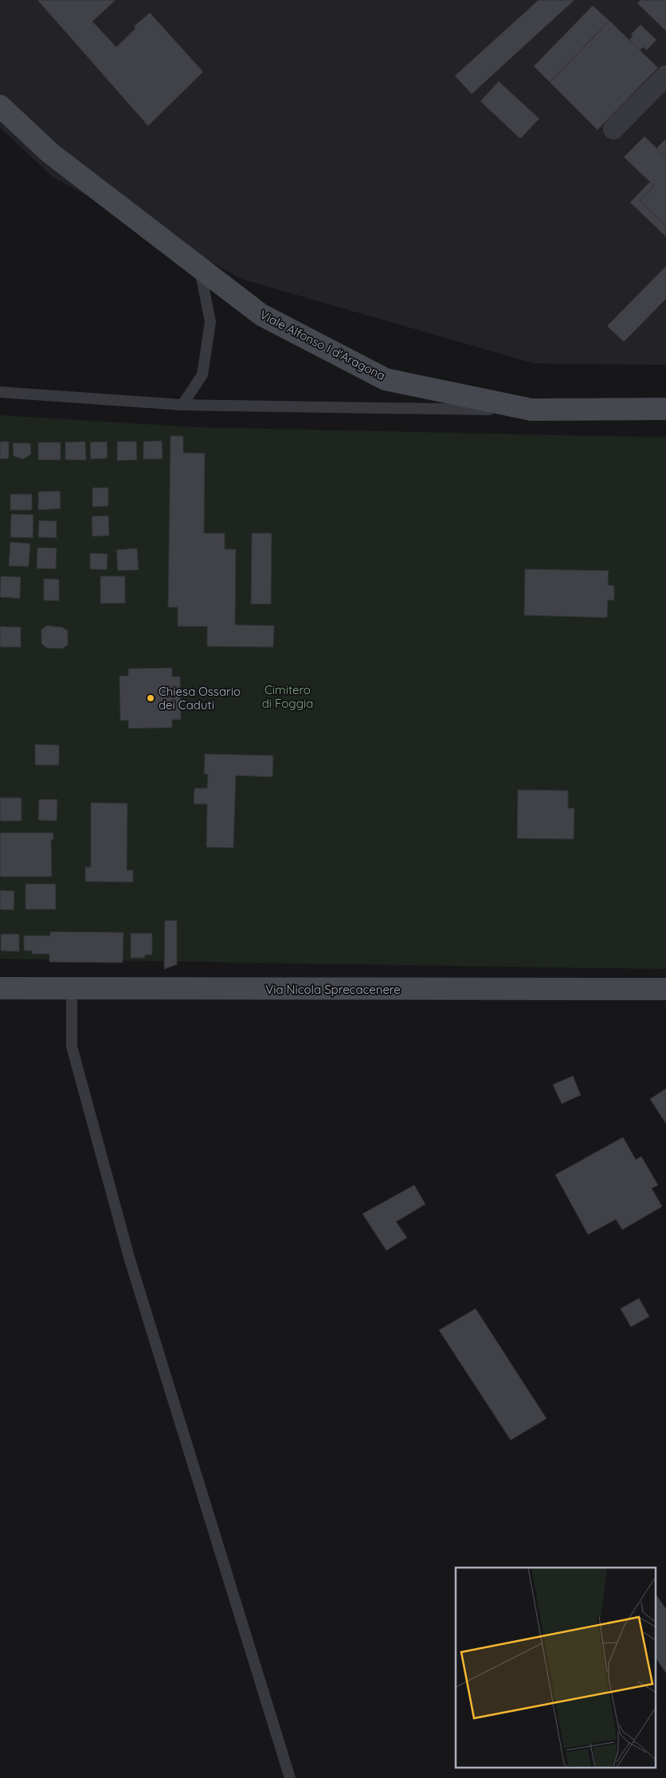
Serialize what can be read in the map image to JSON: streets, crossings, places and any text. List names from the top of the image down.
{
  "streets": {
    "main road": ["Viale Alfonso I d'Aragona", "Via Nicola Sprecacenere"]
  },
  "parks": ["Cimitero di Foggia"],
  "places": ["Chiesa Ossario dei Caduti"]
}
